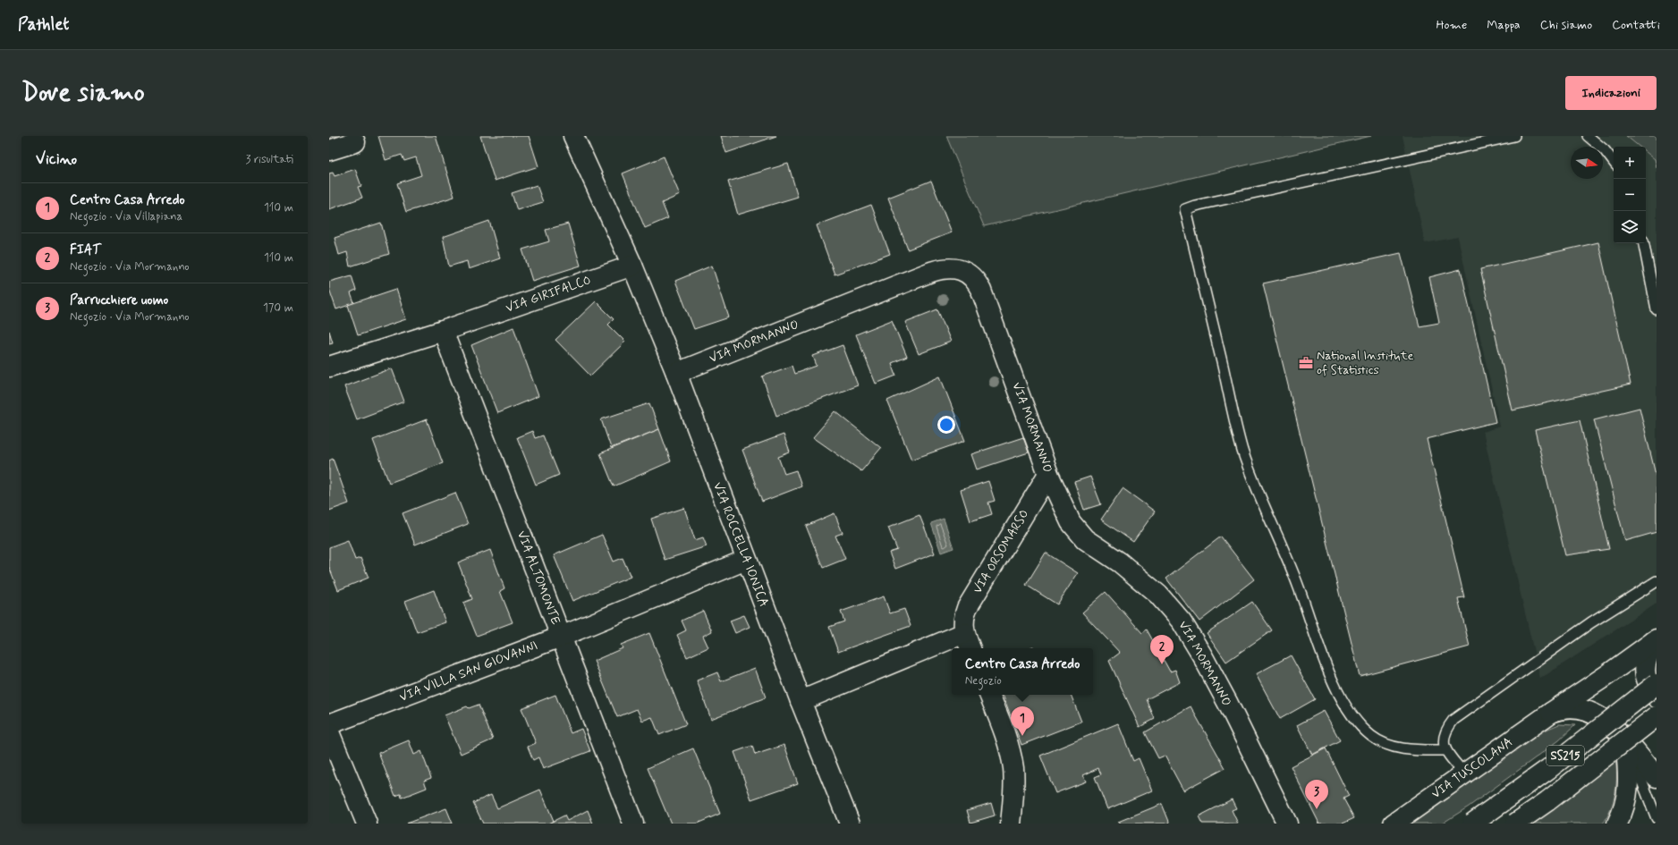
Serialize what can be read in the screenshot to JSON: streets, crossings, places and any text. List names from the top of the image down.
{
  "streets": {
    "street": [
      "VIA GIRIFALCO",
      "VIA MORMANNO",
      "VIA ROCCELLA IONICA",
      "VIA ORSOMARSO",
      "VIA ALTOMONTE",
      "VIA VILLA SAN GIOVANNI",
      "SS215",
      "VIA TUSCOLANA"
    ]
  },
  "crossings": [
    ["VIA GIRIFALCO", "VIA ROCCELLA IONICA"],
    ["VIA GIRIFALCO", "VIA ALTOMONTE"],
    ["VIA MORMANNO", "VIA ROCCELLA IONICA"],
    ["VIA MORMANNO", "VIA ORSOMARSO"],
    ["VIA ROCCELLA IONICA", "VIA VILLA SAN GIOVANNI"],
    ["VIA ALTOMONTE", "VIA VILLA SAN GIOVANNI"]
  ],
  "places": {
    "office": ["National Institute of Statistics"]
  },
  "north": "right",
  "page": {
    "header": "Pathlet",
    "nav": [
      "Home",
      "Mappa",
      "Chi siamo",
      "Contatti"
    ],
    "buttons": "Indicazioni",
    "title": "Dove siamo",
    "heading": ["Vicino", "3 risultati"],
    "map_buttons": ["+", "−"],
    "list": [
      {
        "mark": "1",
        "name": "Centro Casa Arredo",
        "note": "Negozio · Via Villapiana",
        "value": "110 m"
      },
      {
        "mark": "2",
        "name": "FIAT",
        "note": "Negozio · Via Mormanno",
        "value": "110 m"
      },
      {
        "mark": "3",
        "name": "Parrucchiere uomo",
        "note": "Negozio · Via Mormanno",
        "value": "170 m"
      }
    ],
    "pins": ["2", "1", "3"],
    "popup": ["Centro Casa Arredo", "Negozio"]
  }
}
